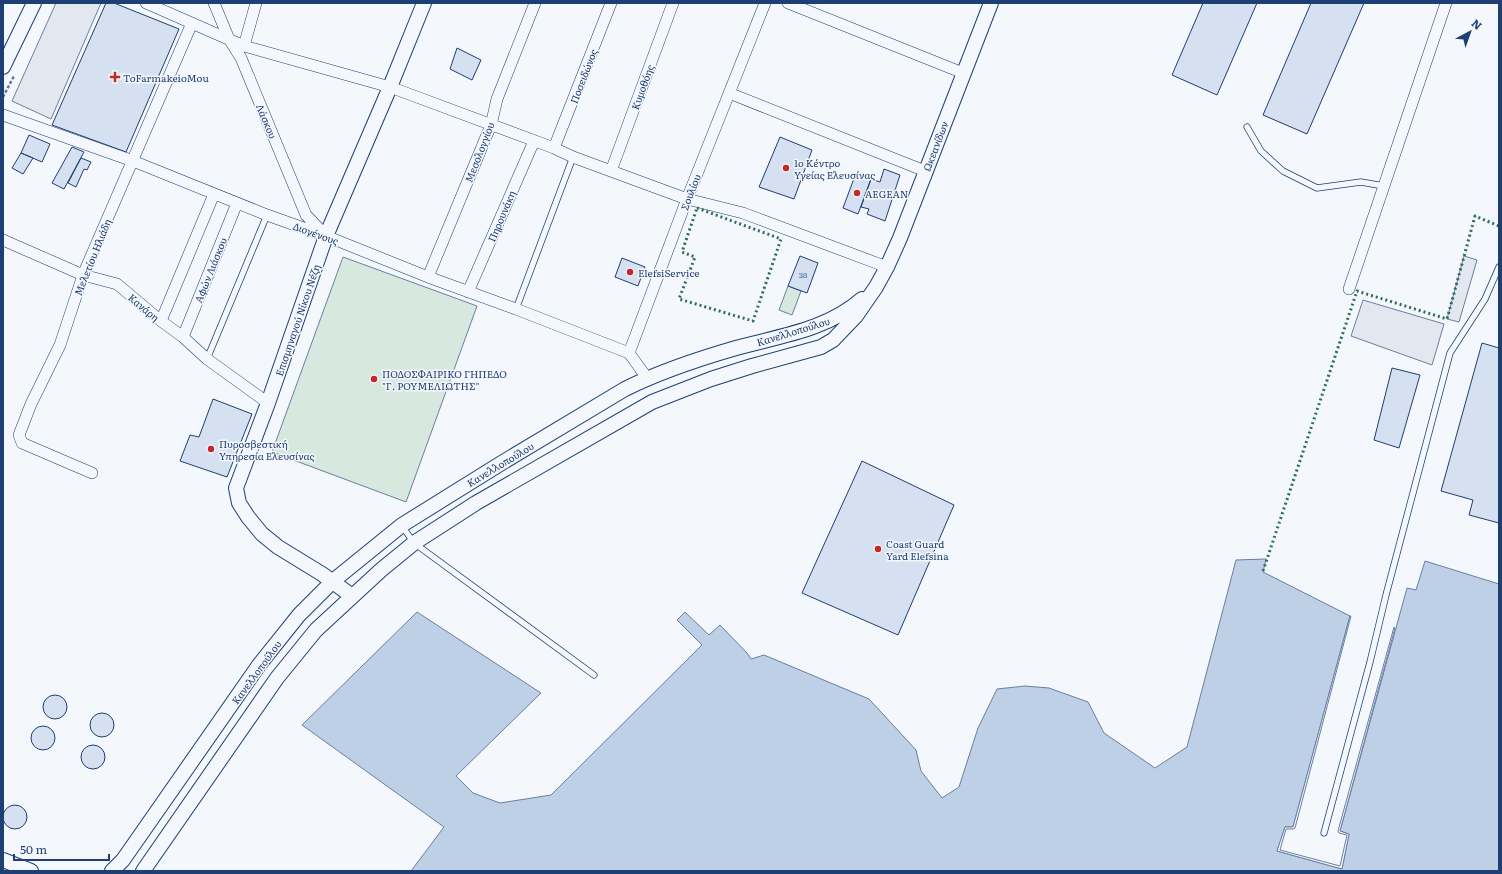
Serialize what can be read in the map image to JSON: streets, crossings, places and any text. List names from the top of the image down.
{
  "streets": {
    "street": [
      "Ποσειδώνος",
      "Κυμοθόης",
      "Λάσκου",
      "Ωκεανίδων",
      "Μεσολογγίου",
      "Σουλίου",
      "Πηρουνάκη",
      "Διογένους",
      "Μελετίου Ηλιάδη",
      "Αφών Λιάσκου",
      "Κανάρη",
      "Επισμηναγού Νίκου Νέζη",
      "Κανελλοπούλου"
    ]
  },
  "crossings": [
    ["Λάσκου", "Διογένους"],
    ["Λάσκου", "Επισμηναγού Νίκου Νέζη"],
    ["Ωκεανίδων", "Κανελλοπούλου"],
    ["Μεσολογγίου", "Διογένους"],
    ["Σουλίου", "Διογένους"],
    ["Πηρουνάκη", "Διογένους"],
    ["Διογένους", "Μελετίου Ηλιάδη"],
    ["Διογένους", "Αφών Λιάσκου"],
    ["Διογένους", "Επισμηναγού Νίκου Νέζη"],
    ["Μελετίου Ηλιάδη", "Κανάρη"],
    ["Αφών Λιάσκου", "Κανάρη"],
    ["Κανάρη", "Επισμηναγού Νίκου Νέζη"],
    ["Επισμηναγού Νίκου Νέζη", "Κανελλοπούλου"]
  ],
  "places": {
    "health": ["ToFarmakeioMou"],
    "other": [
      "1ο Κέντρο Υγείας Ελευσίνας",
      "AEGEAN",
      "ElefsiService",
      "ΠΟΔΟΣΦΑΙΡΙΚΟ ΓΗΠΕΔΟ \"Γ. ΡΟΥΜΕΛΙΩΤΗΣ\"",
      "Πυροσβεστική Υπηρεσία Ελευσίνας",
      "Coast Guard Yard Elefsina"
    ]
  },
  "house_numbers": ["38"],
  "scale_bar": "50 m",
  "north": "top right"
}
